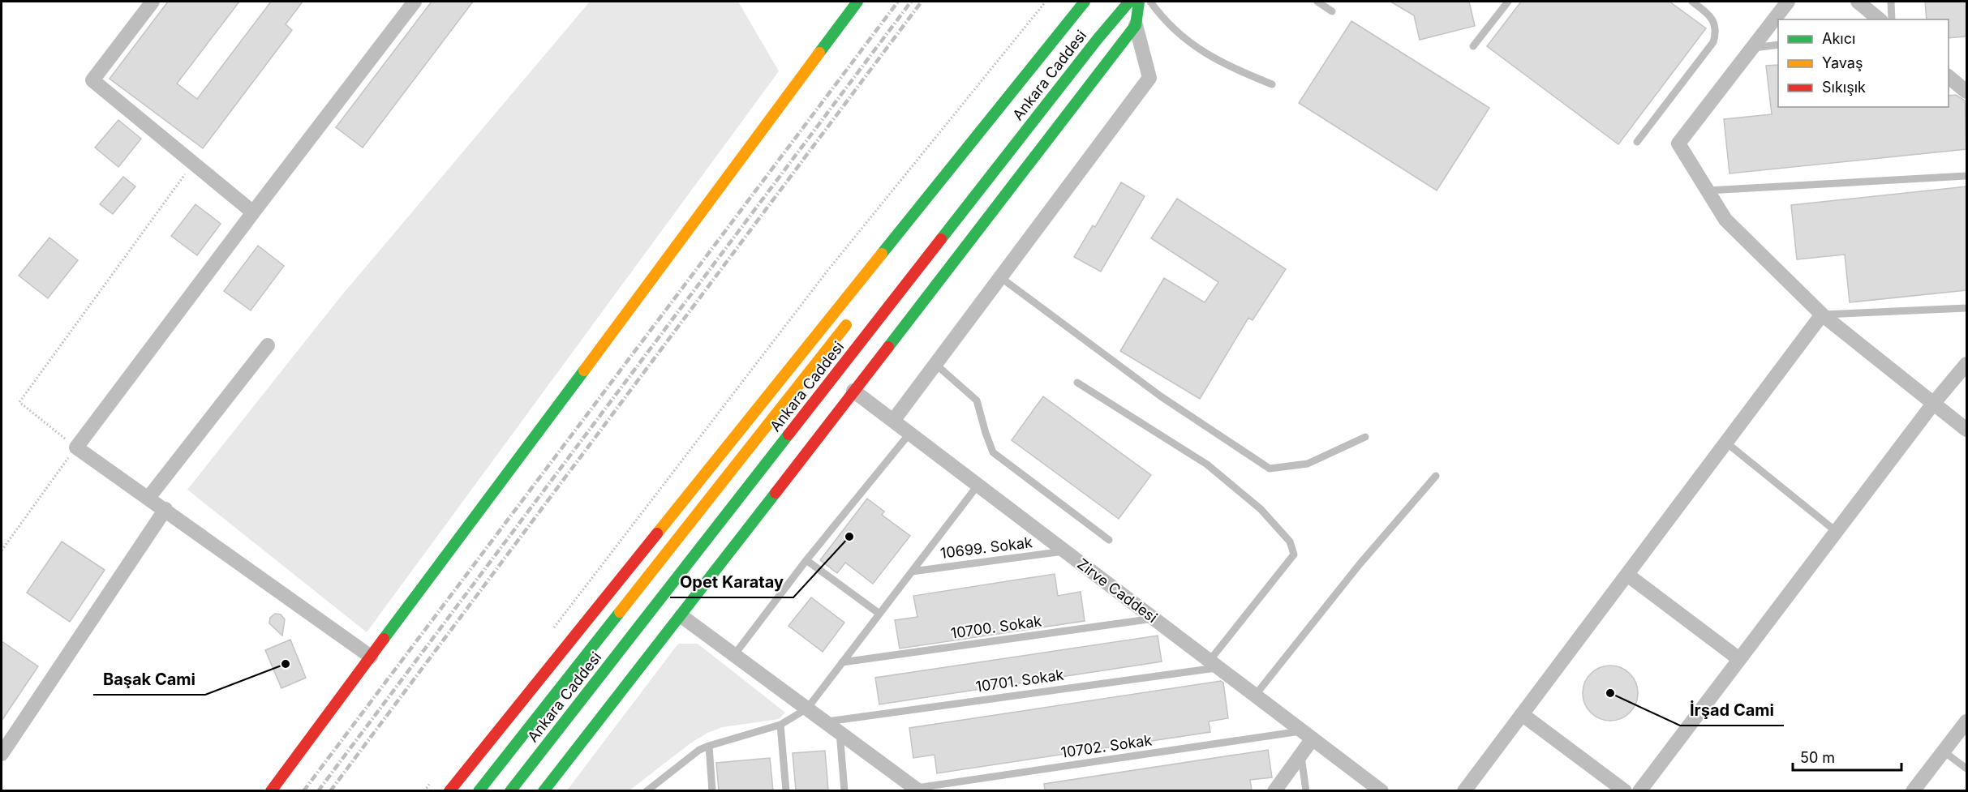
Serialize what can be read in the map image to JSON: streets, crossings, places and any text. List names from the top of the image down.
{
  "streets": {
    "main road": ["Ankara Caddesi"],
    "street": ["Zirve Caddesi"],
    "lane": [
      "10699. Sokak",
      "10700. Sokak",
      "10701. Sokak",
      "10702. Sokak"
    ]
  },
  "crossings": [
    ["10699. Sokak", "Zirve Caddesi"],
    ["Zirve Caddesi", "10700. Sokak"],
    ["Zirve Caddesi", "10701. Sokak"],
    ["Zirve Caddesi", "10702. Sokak"]
  ],
  "places": ["Opet Karatay", "Başak Cami", "İrşad Cami"],
  "legend": ["Akıcı", "Yavaş", "Sıkışık"],
  "scale_bar": "50 m"
}
